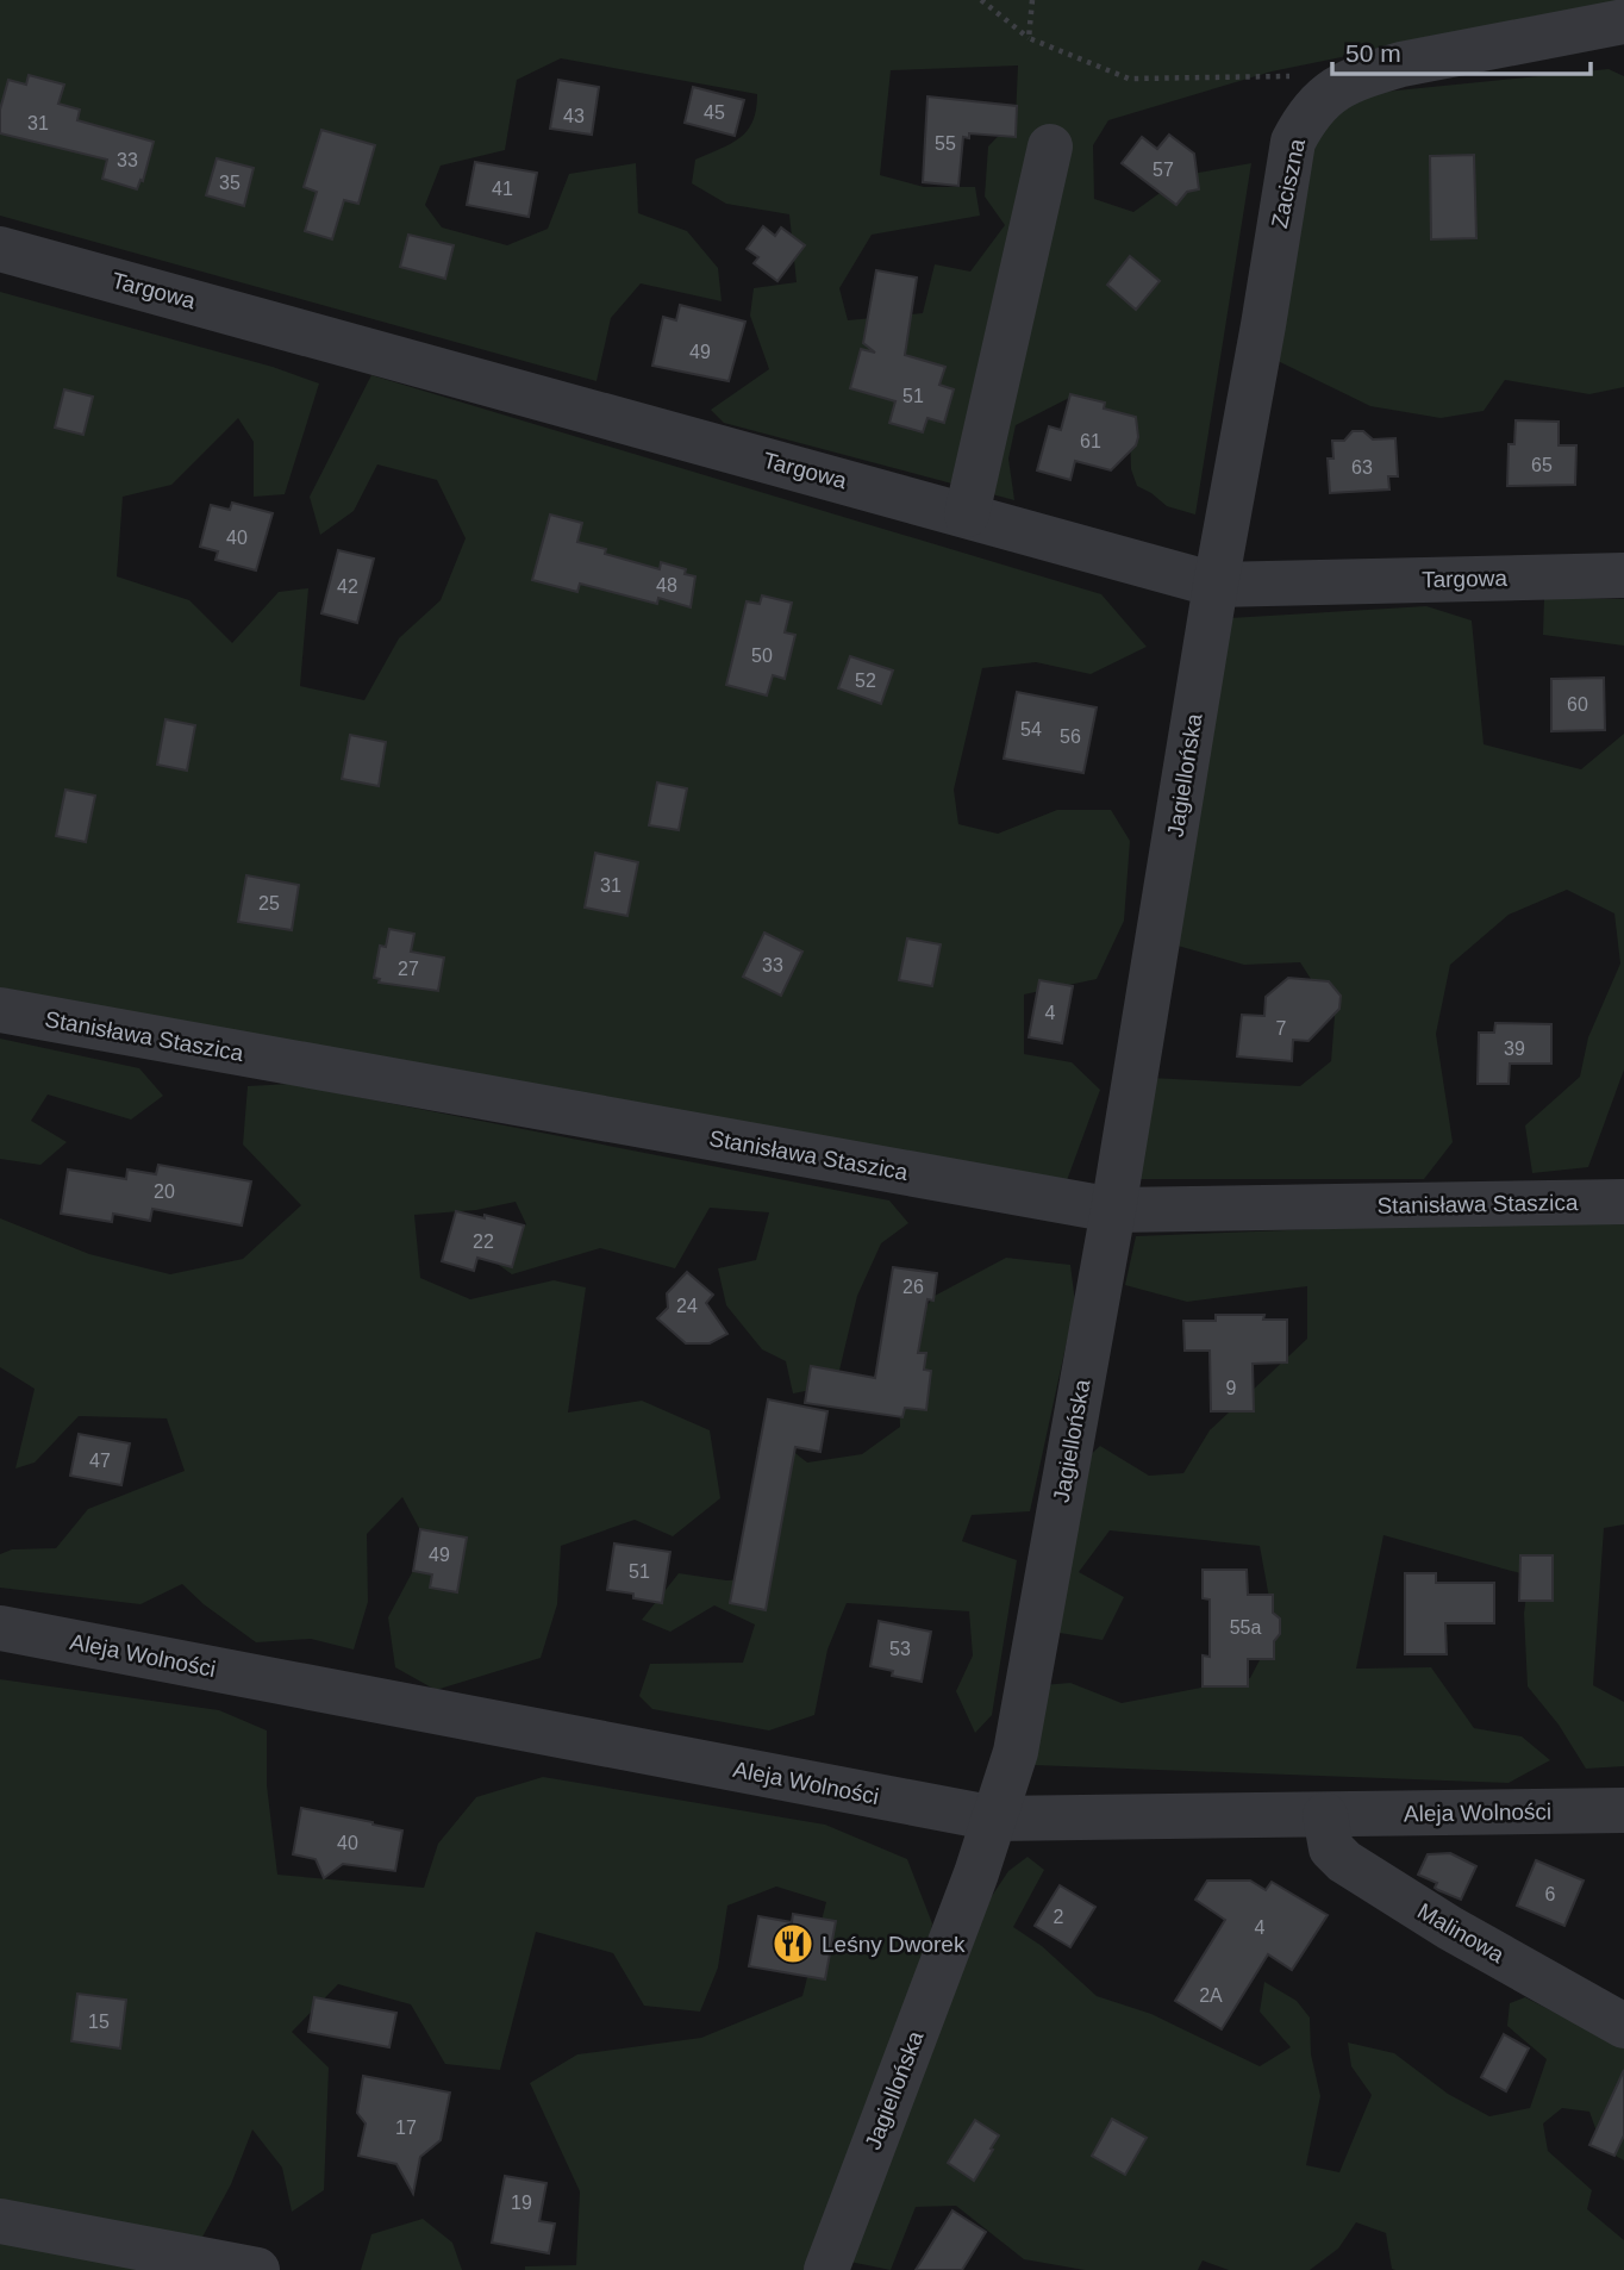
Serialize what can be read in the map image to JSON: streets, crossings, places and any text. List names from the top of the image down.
{
  "streets": {
    "street": [
      "Zaciszna",
      "Targowa",
      "Jagiellońska",
      "Stanisława Staszica",
      "Aleja Wolności",
      "Malinowa"
    ]
  },
  "crossings": [
    ["Zaciszna", "Targowa"],
    ["Zaciszna", "Jagiellońska"],
    ["Targowa", "Jagiellońska"],
    ["Jagiellońska", "Stanisława Staszica"],
    ["Jagiellońska", "Aleja Wolności"],
    ["Aleja Wolności", "Malinowa"]
  ],
  "places": {
    "restaurant": ["Leśny Dworek"]
  },
  "house_numbers": [
    "45",
    "43",
    "31",
    "55",
    "33",
    "57",
    "35",
    "41",
    "49",
    "51",
    "61",
    "65",
    "63",
    "40",
    "48",
    "42",
    "50",
    "52",
    "60",
    "54",
    "56",
    "31",
    "25",
    "33",
    "27",
    "4",
    "7",
    "39",
    "20",
    "22",
    "26",
    "24",
    "9",
    "47",
    "49",
    "51",
    "55a",
    "53",
    "40",
    "6",
    "2",
    "4",
    "2A",
    "15",
    "17",
    "19"
  ],
  "scale_bar": "50 m"
}
